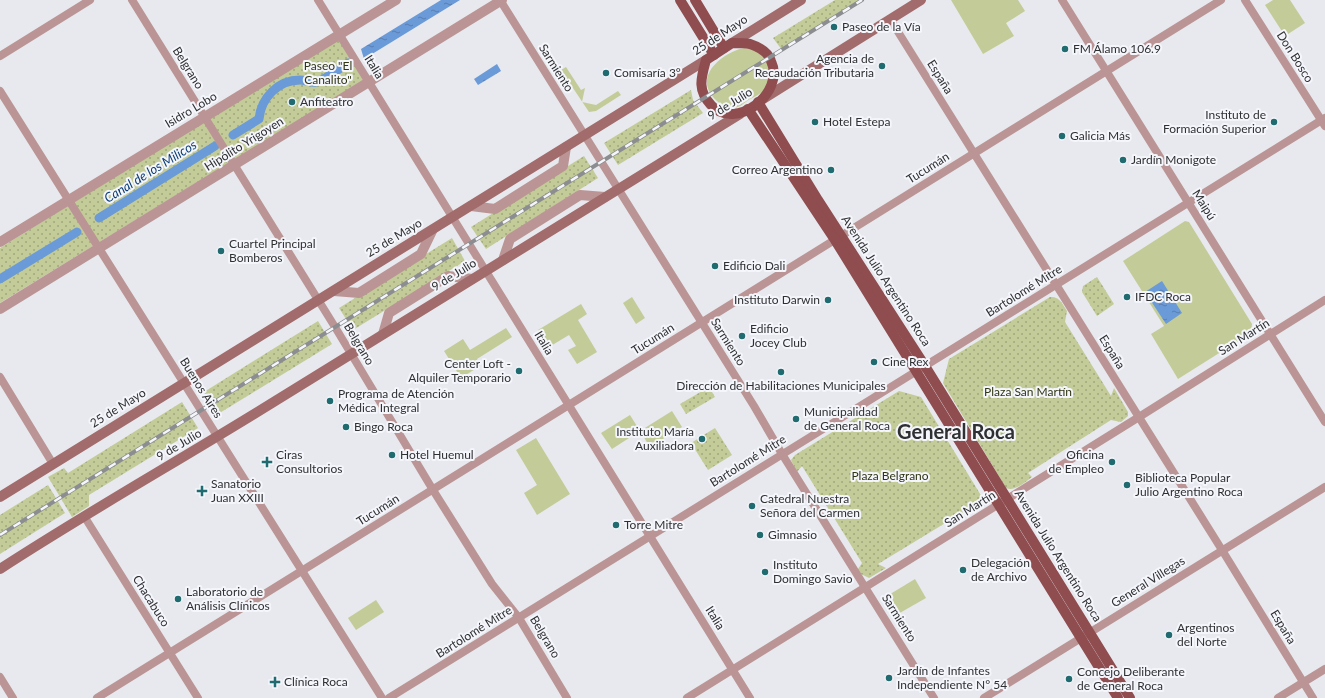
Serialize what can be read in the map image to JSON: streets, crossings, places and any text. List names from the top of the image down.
{
  "streets": {
    "main road": ["25 de Mayo", "9 de Julio", "Avenida Julio Argentino Roca"],
    "street": [
      "Don Bosco",
      "Italia",
      "Belgrano",
      "Sarmiento",
      "España",
      "Isidro Lobo",
      "Hipólito Yrigoyen",
      "Tucumán",
      "Maipú",
      "Bartolomé Mitre",
      "San Martín",
      "Buenos Aires",
      "General Villegas",
      "Chacabuco"
    ]
  },
  "crossings": [
    ["25 de Mayo", "Italia"],
    ["25 de Mayo", "Belgrano"],
    ["25 de Mayo", "Sarmiento"],
    ["25 de Mayo", "9 de Julio"],
    ["25 de Mayo", "Avenida Julio Argentino Roca"],
    ["25 de Mayo", "Buenos Aires"],
    ["Don Bosco", "Bartolomé Mitre"],
    ["Italia", "9 de Julio"],
    ["Italia", "Isidro Lobo"],
    ["Italia", "Hipólito Yrigoyen"],
    ["Italia", "Tucumán"],
    ["Italia", "Bartolomé Mitre"],
    ["Italia", "San Martín"],
    ["Belgrano", "9 de Julio"],
    ["Belgrano", "Isidro Lobo"],
    ["Belgrano", "Hipólito Yrigoyen"],
    ["Belgrano", "Tucumán"],
    ["Belgrano", "Bartolomé Mitre"],
    ["Sarmiento", "9 de Julio"],
    ["Sarmiento", "Hipólito Yrigoyen"],
    ["Sarmiento", "Tucumán"],
    ["Sarmiento", "Bartolomé Mitre"],
    ["Sarmiento", "San Martín"],
    ["España", "9 de Julio"],
    ["España", "Tucumán"],
    ["España", "Bartolomé Mitre"],
    ["España", "San Martín"],
    ["España", "General Villegas"],
    ["9 de Julio", "Avenida Julio Argentino Roca"],
    ["9 de Julio", "Buenos Aires"],
    ["9 de Julio", "Chacabuco"],
    ["Isidro Lobo", "Buenos Aires"],
    ["Hipólito Yrigoyen", "Buenos Aires"],
    ["Tucumán", "Maipú"],
    ["Tucumán", "Avenida Julio Argentino Roca"],
    ["Tucumán", "Buenos Aires"],
    ["Tucumán", "Chacabuco"],
    ["Maipú", "Bartolomé Mitre"],
    ["Maipú", "San Martín"],
    ["Avenida Julio Argentino Roca", "Bartolomé Mitre"],
    ["Avenida Julio Argentino Roca", "San Martín"],
    ["Avenida Julio Argentino Roca", "General Villegas"]
  ],
  "districts": ["General Roca"],
  "water": ["Canal de los Milicos"],
  "parks": ["Paseo \"El Canalito\"", "Plaza San Martín", "Plaza Belgrano"],
  "places": {
    "other": [
      "Paseo de la Vía",
      "FM Álamo 106.9",
      "Agencia de Recaudación Tributaria",
      "Comisaría 3°",
      "Anfiteatro",
      "Hotel Estepa",
      "Instituto de Formación Superior",
      "Galicia Más",
      "Jardín Monigote",
      "Correo Argentino",
      "Cuartel Principal Bomberos",
      "Edificio Dali",
      "IFDC Roca",
      "Instituto Darwin",
      "Edificio Jocey Club",
      "Cine Rex",
      "Center Loft - Alquiler Temporario",
      "Dirección de Habilitaciones Municipales",
      "Programa de Atención Médica Integral",
      "Municipalidad de General Roca",
      "Bingo Roca",
      "Instituto María Auxiliadora",
      "Hotel Huemul",
      "Oficina de Empleo",
      "Biblioteca Popular Julio Argentino Roca",
      "Catedral Nuestra Señora del Carmen",
      "Torre Mitre",
      "Gimnasio",
      "Delegación de Archivo",
      "Instituto Domingo Savio",
      "Laboratorio de Análisis Clínicos",
      "Argentinos del Norte",
      "Jardín de Infantes Independiente N° 54",
      "Concejo Deliberante de General Roca"
    ],
    "health": ["Ciras Consultorios", "Sanatorio Juan XXIII", "Clínica Roca"]
  }
}
